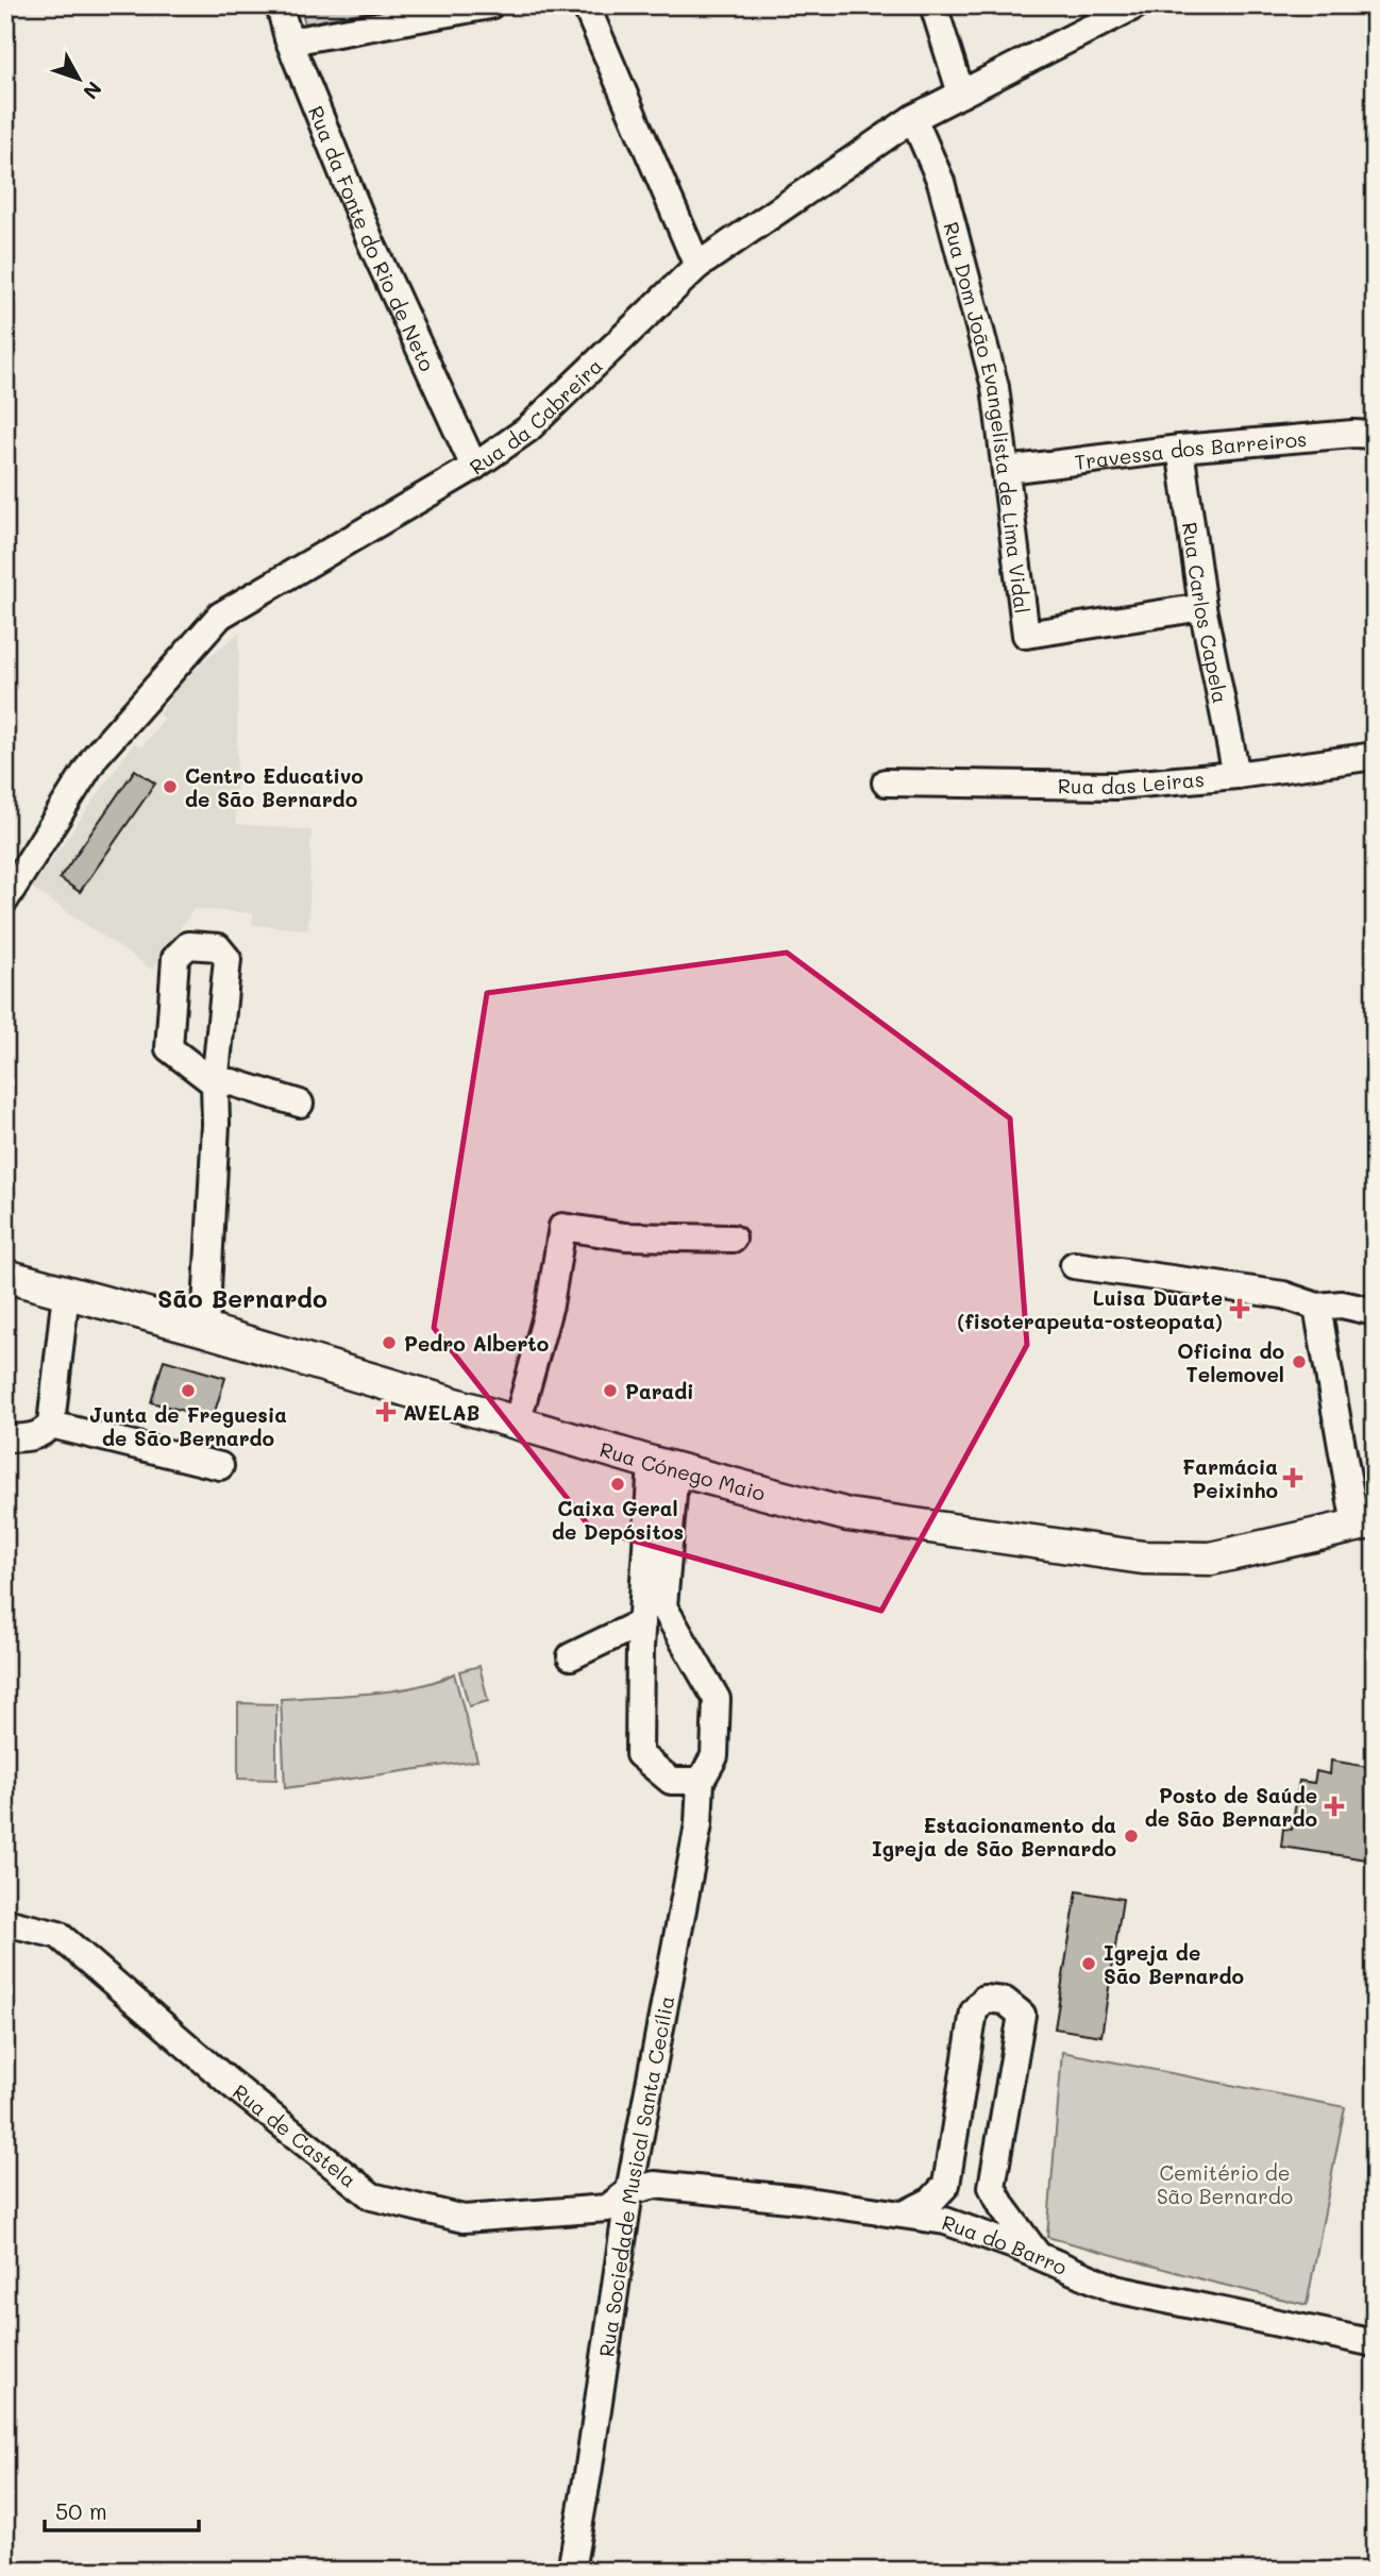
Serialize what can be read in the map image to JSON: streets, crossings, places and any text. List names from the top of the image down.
{
  "streets": {
    "main road": ["Rua Cónego Maio"],
    "street": [
      "Rua da Fonte do Rio de Neto",
      "Rua da Cabreira",
      "Rua Dom João Evangelista de Lima Vidal",
      "Travessa dos Barreiros",
      "Rua Carlos Capela",
      "Rua das Leiras",
      "Rua de Castela",
      "Rua Sociedade Musical Santa Cecília",
      "Rua do Barro"
    ]
  },
  "crossings": [
    ["Rua da Fonte do Rio de Neto", "Rua da Cabreira"],
    ["Rua da Cabreira", "Rua Dom João Evangelista de Lima Vidal"],
    ["Rua Dom João Evangelista de Lima Vidal", "Travessa dos Barreiros"],
    ["Rua Dom João Evangelista de Lima Vidal", "Rua Carlos Capela"],
    ["Travessa dos Barreiros", "Rua Carlos Capela"],
    ["Rua Carlos Capela", "Rua das Leiras"],
    ["Rua Cónego Maio", "Rua Sociedade Musical Santa Cecília"],
    ["Rua de Castela", "Rua Sociedade Musical Santa Cecília"],
    ["Rua de Castela", "Rua do Barro"],
    ["Rua Sociedade Musical Santa Cecília", "Rua do Barro"]
  ],
  "districts": ["São Bernardo"],
  "parks": ["Cemitério de São Bernardo"],
  "places": {
    "other": [
      "Centro Educativo de São Bernardo",
      "Pedro Alberto",
      "Oficina do Telemovel",
      "Junta de Freguesia de São Bernardo",
      "Paradi",
      "Caixa Geral de Depósitos",
      "Estacionamento da Igreja de São Bernardo",
      "Igreja de São Bernardo"
    ],
    "health": [
      "Luisa Duarte (fisoterapeuta-osteopata)",
      "AVELAB",
      "Farmácia Peixinho",
      "Posto de Saúde de São Bernardo"
    ]
  },
  "scale_bar": "50 m",
  "north": "bottom right"
}
